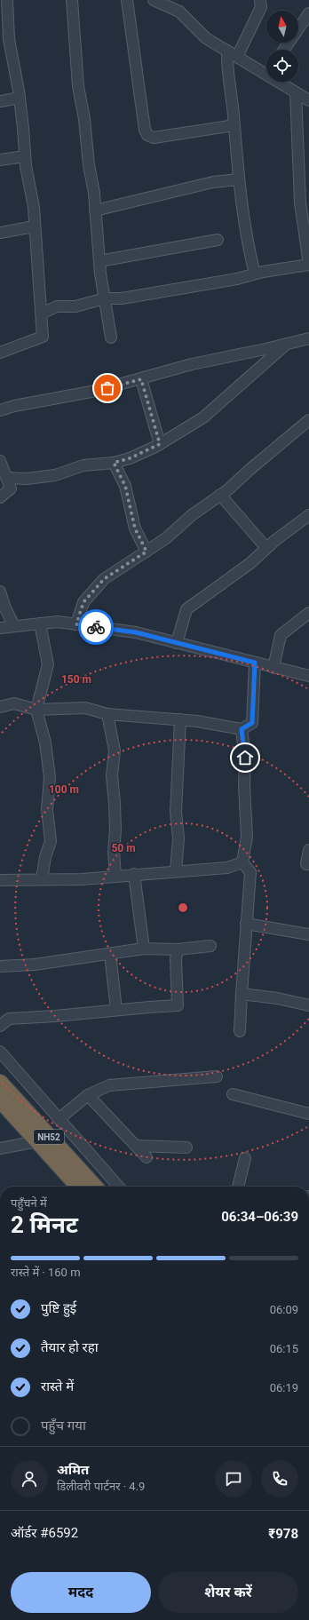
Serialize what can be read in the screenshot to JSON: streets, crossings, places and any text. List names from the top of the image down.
{
  "streets": {
    "highway": ["NH52"]
  },
  "north": "top",
  "page": {
    "heading": ["2 मिनट", "पहुँचने में", "06:34–06:39"],
    "panel": [
      "अमित",
      "डिलीवरी पार्टनर · 4.9",
      "ऑर्डर #6592",
      "₹978"
    ],
    "bar": "रास्ते में · 160 m",
    "list": [
      ["पुष्टि हुई", "06:09"],
      ["तैयार हो रहा", "06:15"],
      ["रास्ते में", "06:19"],
      "पहुँच गया"
    ],
    "buttons": ["मदद", "शेयर करें"]
  },
  "rings": ["150 m", "100 m", "50 m"]
}
